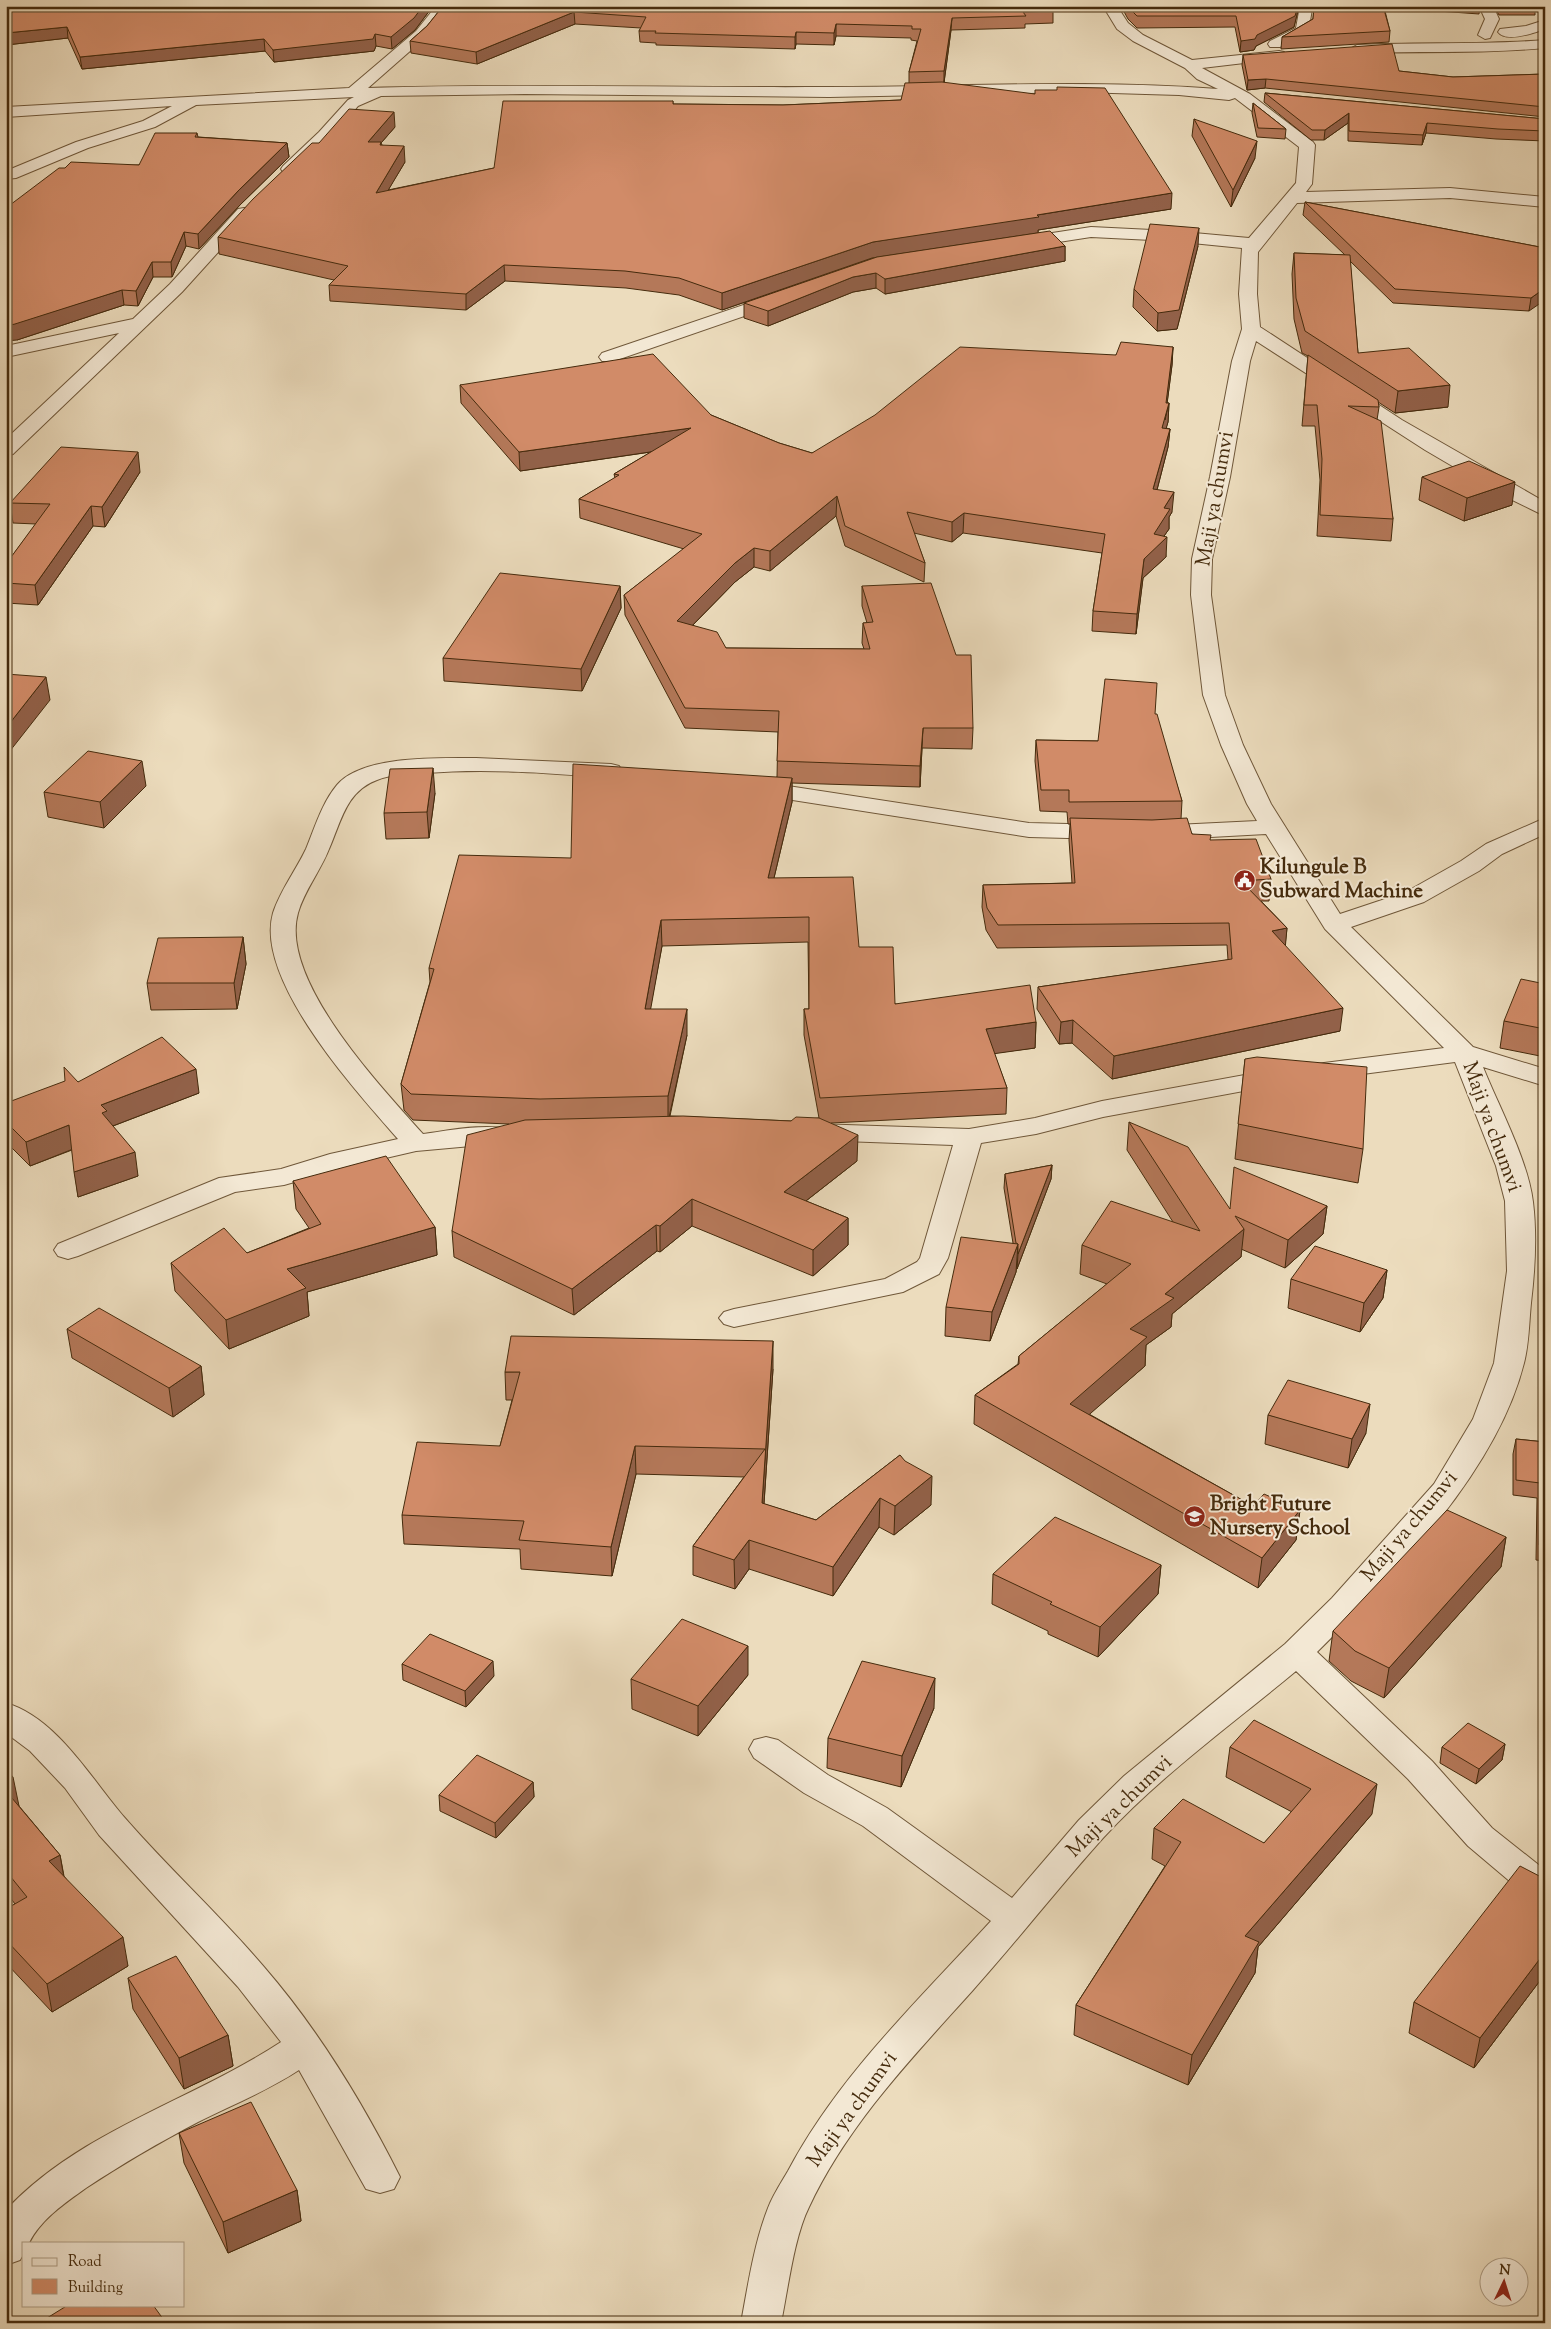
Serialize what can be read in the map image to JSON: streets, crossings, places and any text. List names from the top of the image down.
{
  "streets": {
    "street": ["Maji ya chumvi"]
  },
  "places": {
    "public building": ["Kilungule B Subward Machine"],
    "school or university": ["Bright Future Nursery School"]
  },
  "legend": ["Road", "Building"],
  "north": "top"
}
